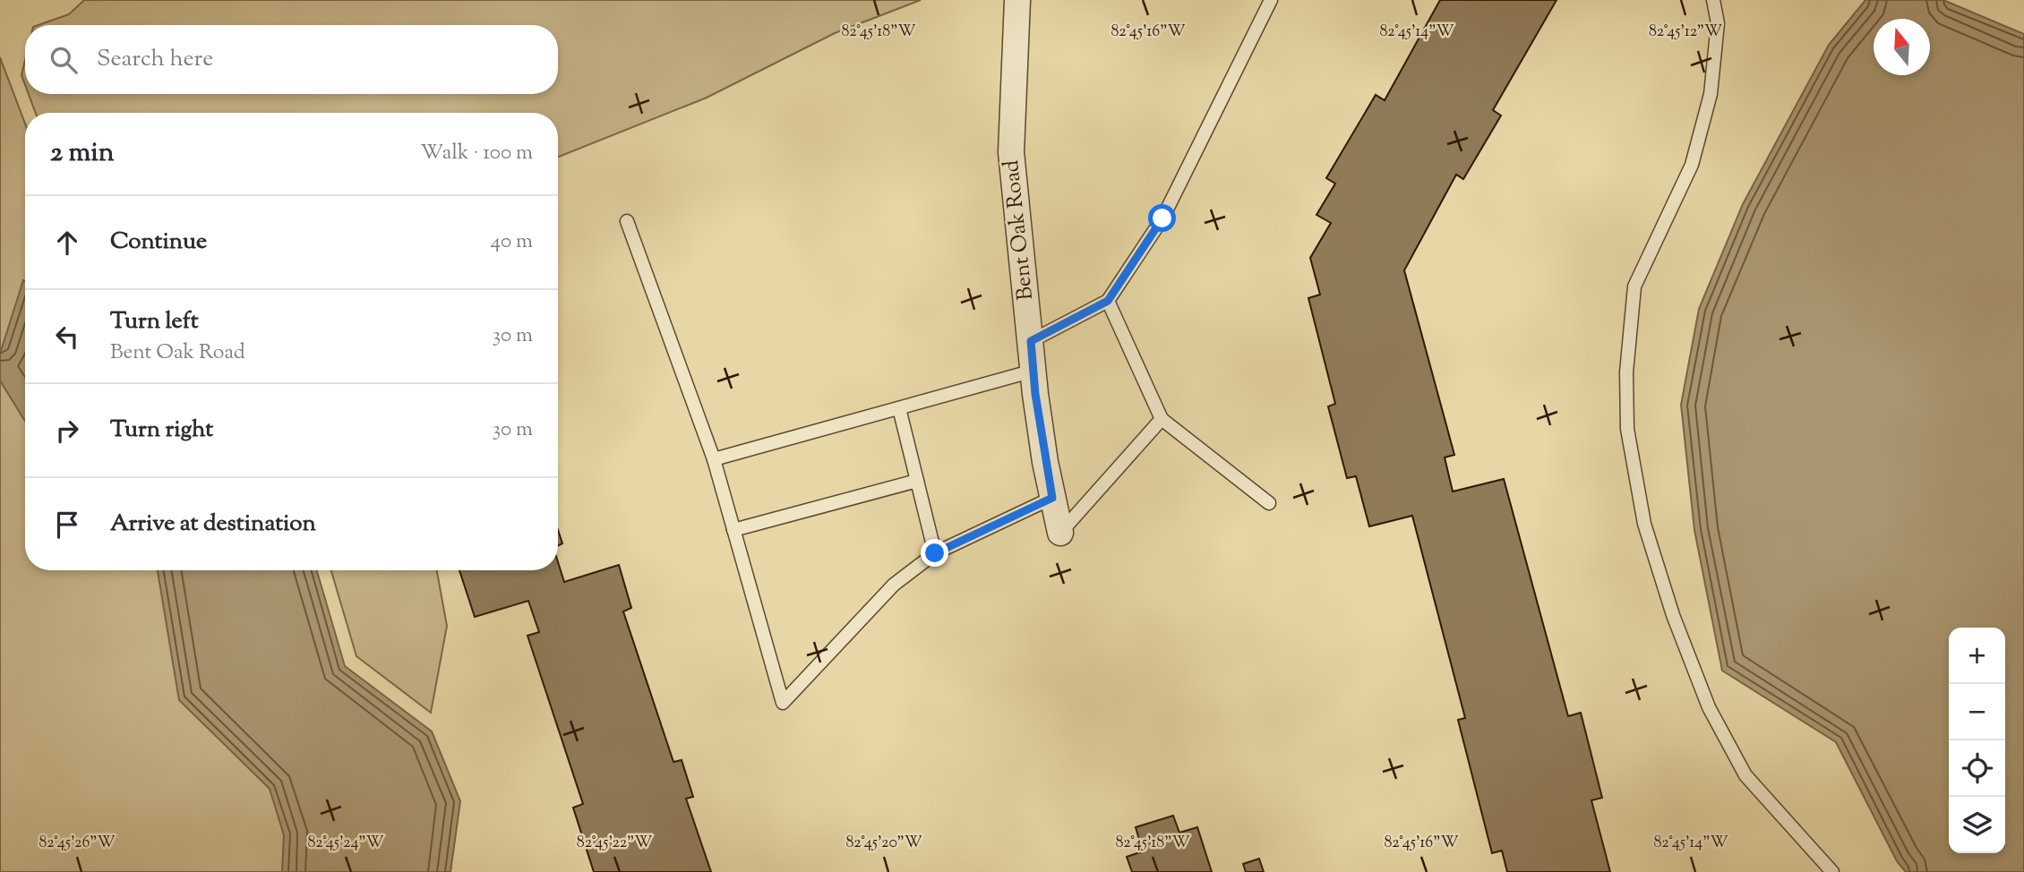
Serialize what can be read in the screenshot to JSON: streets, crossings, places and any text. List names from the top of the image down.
{
  "streets": {
    "street": ["Bent Oak Road"]
  },
  "north": "top",
  "page": {
    "search": "Search here",
    "heading": ["2 min", "Walk · 100 m"],
    "list": [
      ["Continue", "40 m"],
      ["Turn left", "Bent Oak Road", "30 m"],
      ["Turn right", "30 m"],
      "Arrive at destination"
    ],
    "map_buttons": ["+", "−"]
  },
  "coordinates": [
    "82°45'18\"W",
    "82°45'16\"W",
    "82°45'14\"W",
    "82°45'12\"W",
    "82°45'24\"W",
    "82°45'22\"W",
    "82°45'20\"W",
    "82°45'26\"W"
  ]
}
